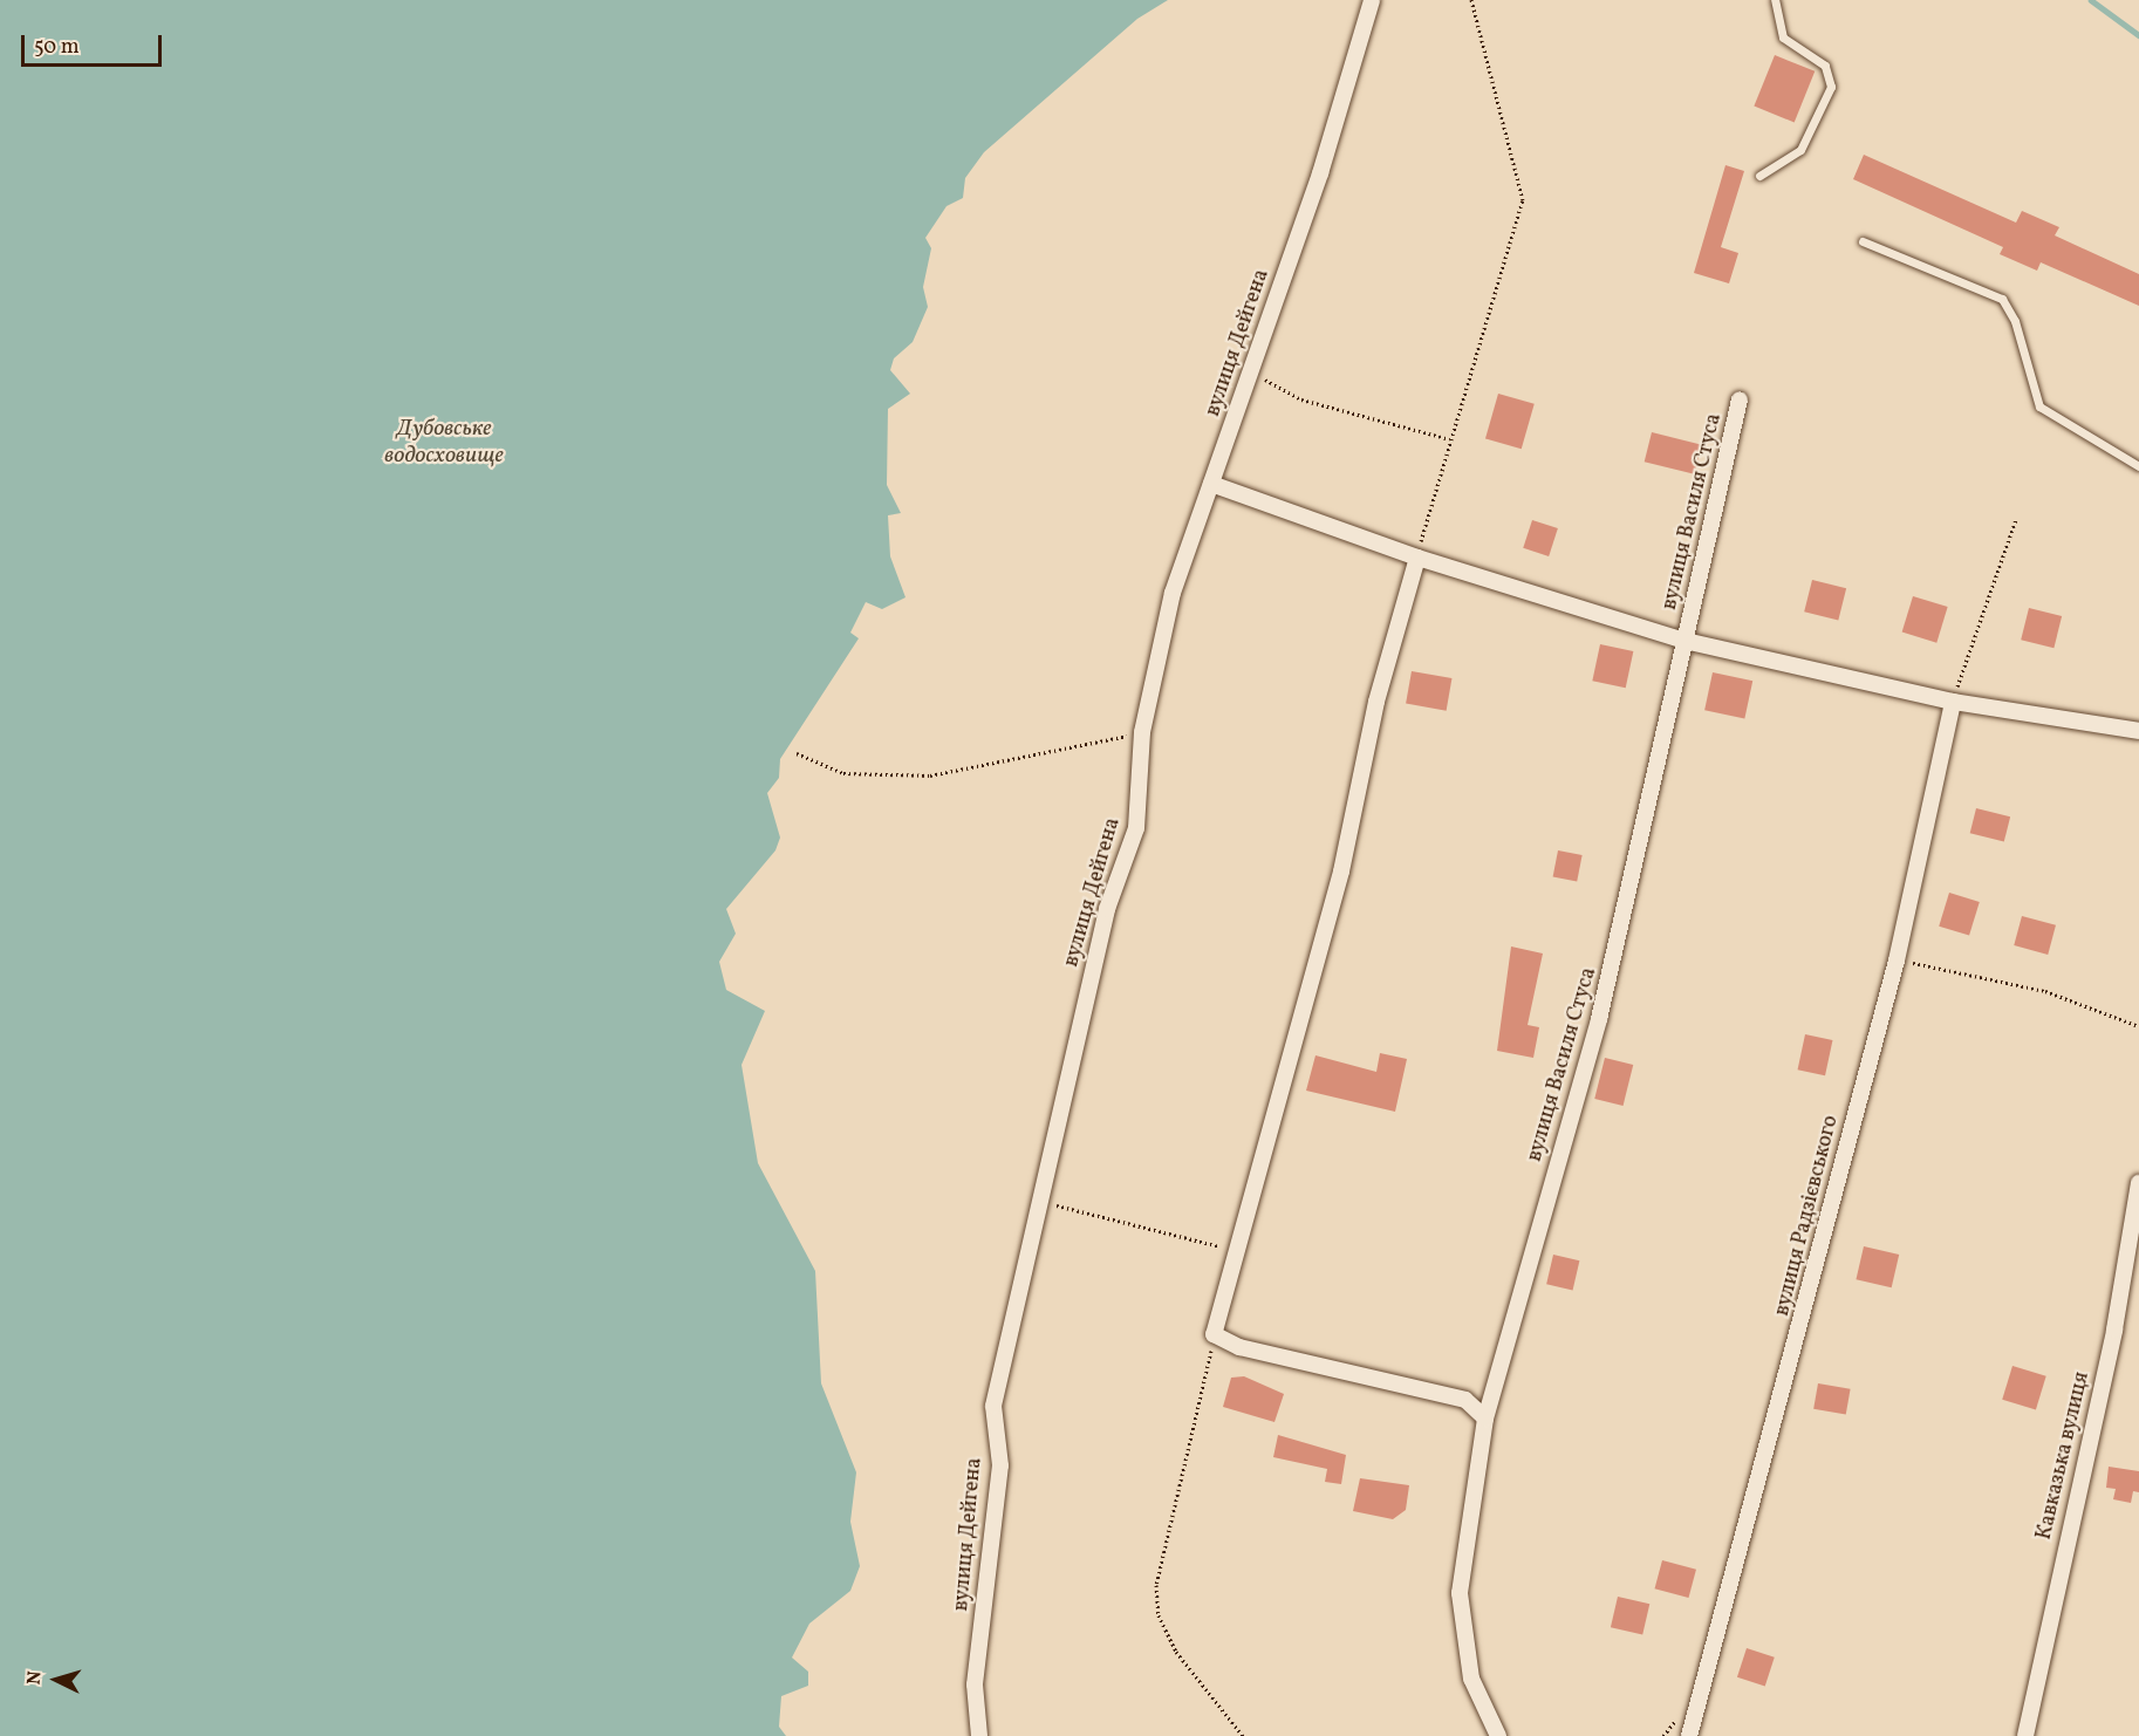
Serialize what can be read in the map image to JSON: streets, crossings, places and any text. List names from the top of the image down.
{
  "streets": {
    "street": [
      "вулиця Дейгена",
      "вулиця Василя Стуса",
      "вулиця Радзієвського",
      "Кавказька вулиця"
    ]
  },
  "water": ["Дубовське водосховище"],
  "scale_bar": "50 m",
  "north": "left"
}
